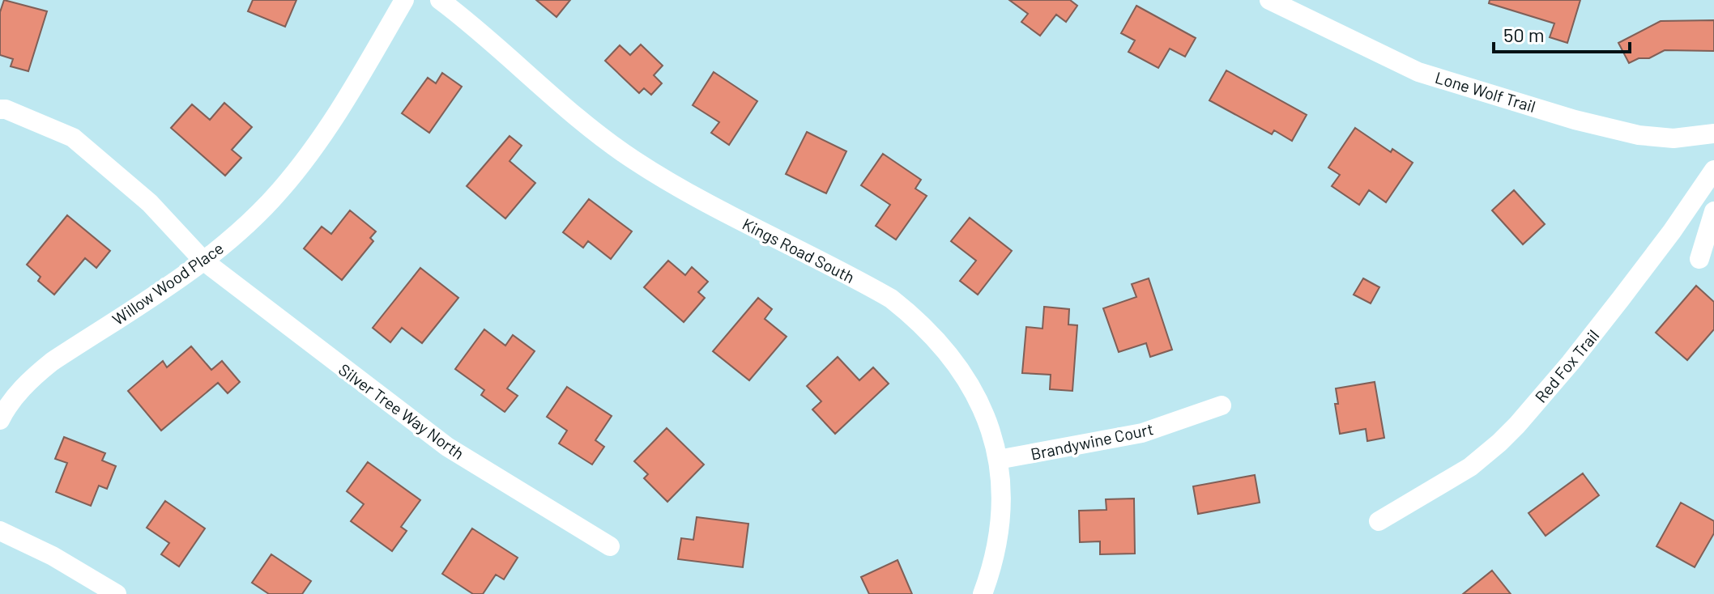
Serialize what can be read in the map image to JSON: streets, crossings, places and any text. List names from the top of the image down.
{
  "streets": {
    "street": [
      "Lone Wolf Trail",
      "Kings Road South",
      "Willow Wood Place",
      "Red Fox Trail",
      "Silver Tree Way North",
      "Brandywine Court"
    ]
  },
  "crossings": [
    ["Kings Road South", "Brandywine Court"],
    ["Willow Wood Place", "Silver Tree Way North"]
  ],
  "scale_bar": "50 m"
}
